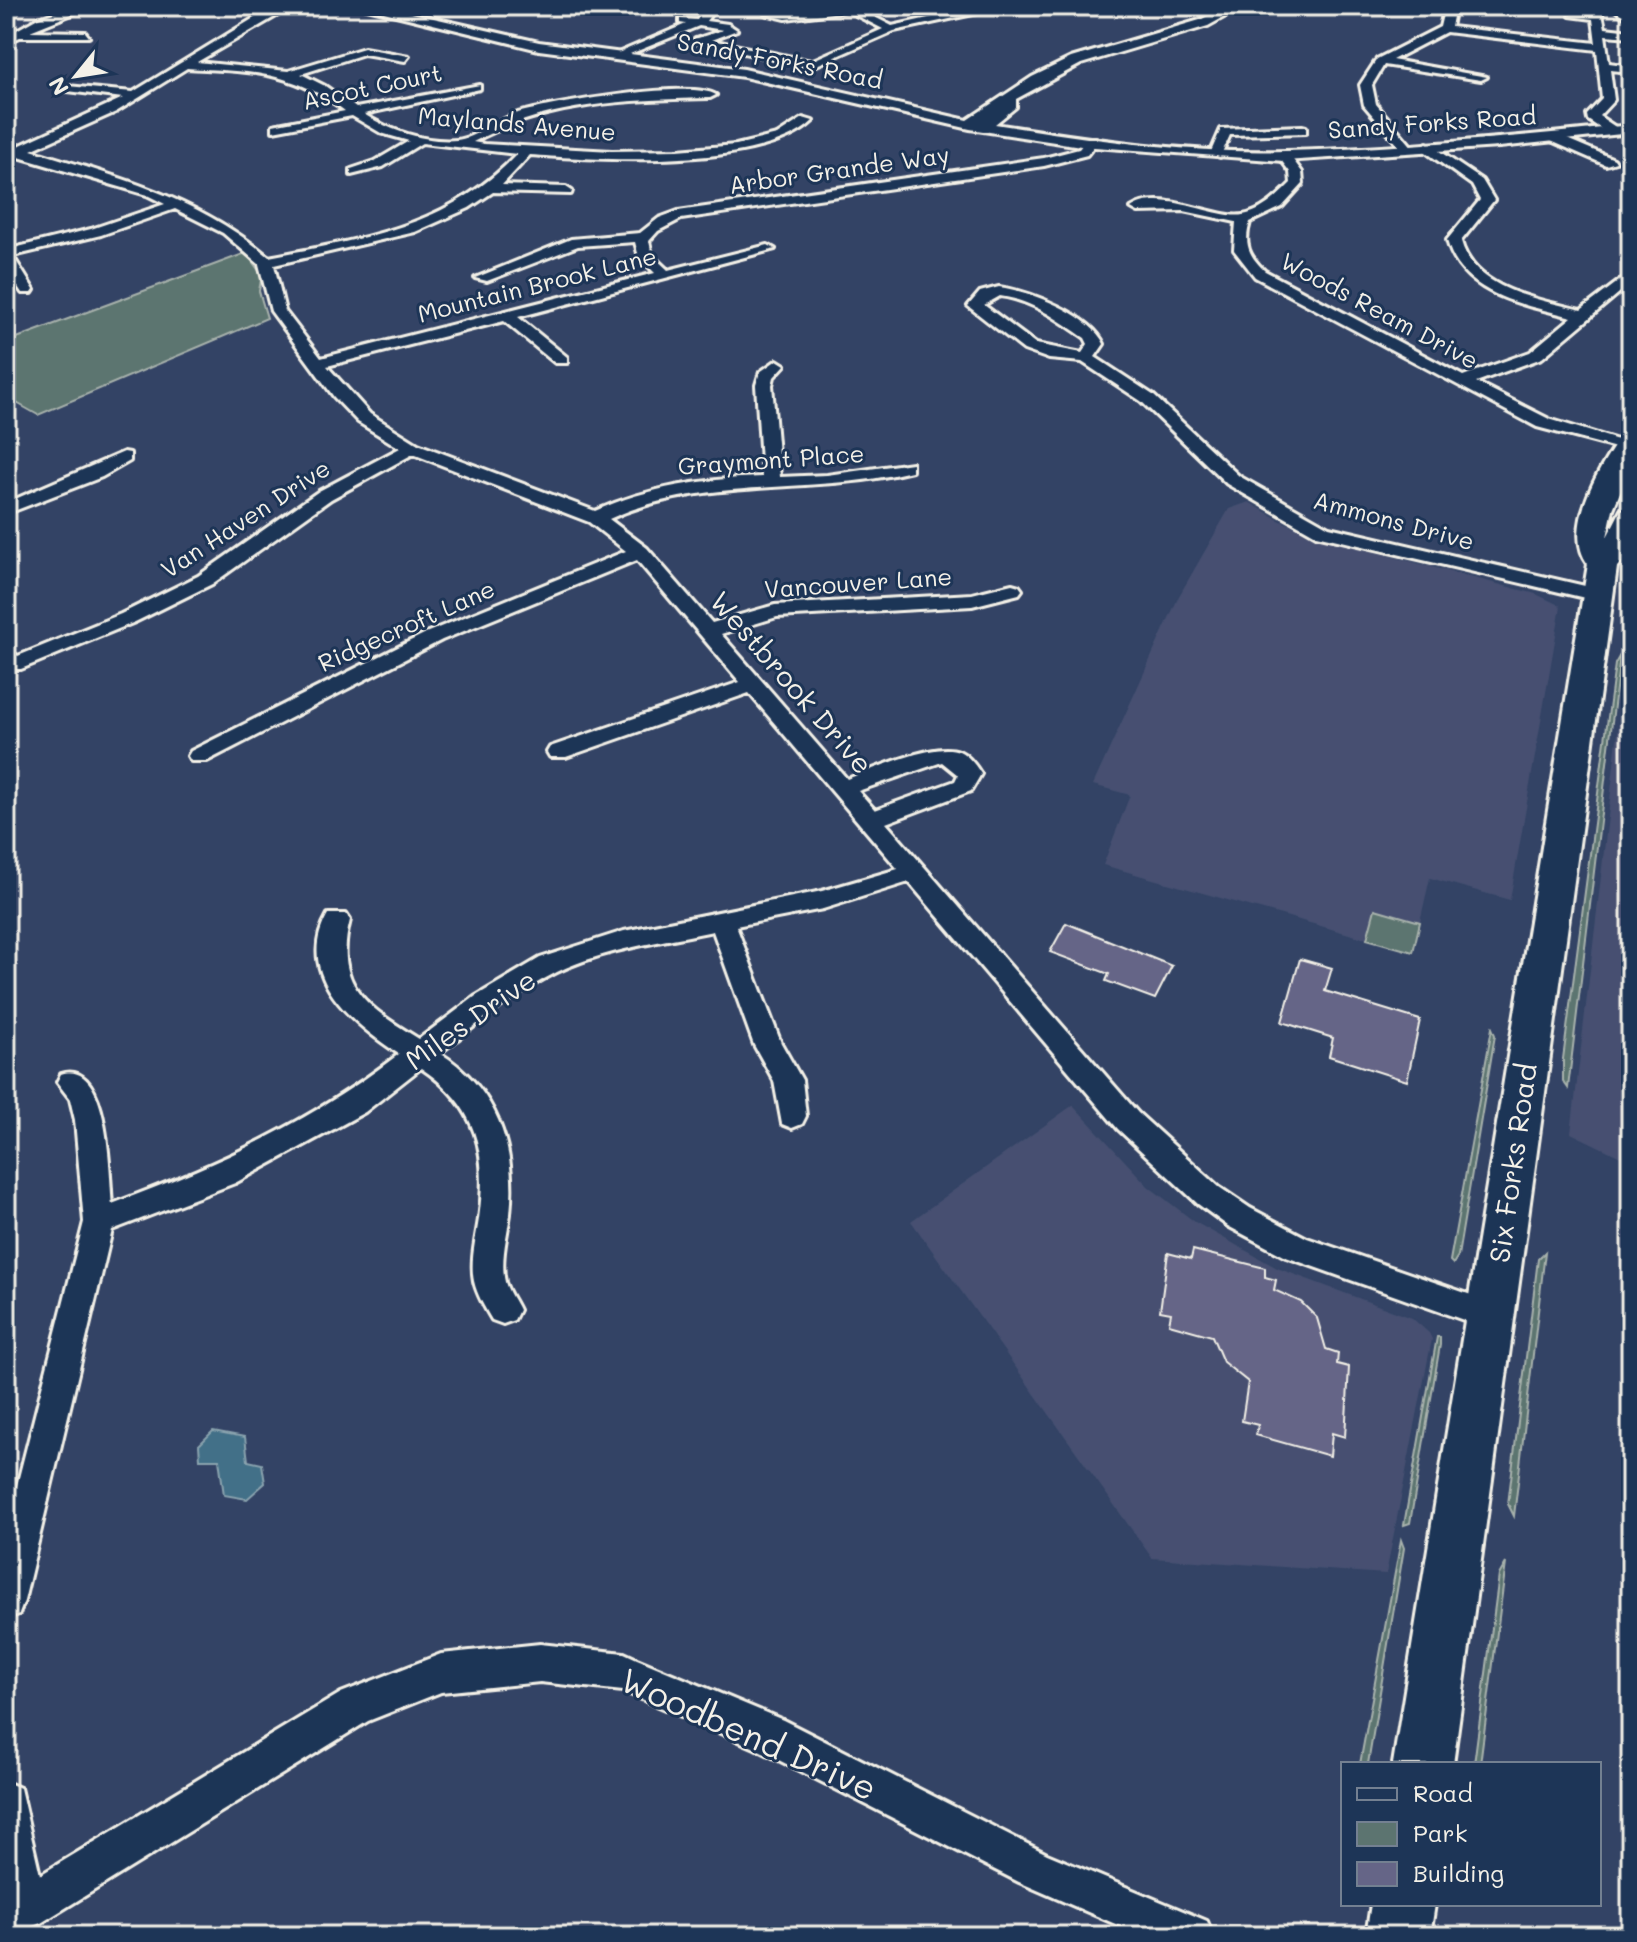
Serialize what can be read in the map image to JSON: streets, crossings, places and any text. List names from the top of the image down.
{
  "streets": {
    "main road": ["Six Forks Road"],
    "street": [
      "Sandy Forks Road",
      "Ascot Court",
      "Maylands Avenue",
      "Arbor Grande Way",
      "Mountain Brook Lane",
      "Woods Ream Drive",
      "Graymont Place",
      "Van Haven Drive",
      "Ammons Drive",
      "Vancouver Lane",
      "Ridgecroft Lane",
      "Westbrook Drive",
      "Miles Drive",
      "Woodbend Drive"
    ]
  },
  "crossings": [
    ["Sandy Forks Road", "Arbor Grande Way"],
    ["Ascot Court", "Maylands Avenue"],
    ["Mountain Brook Lane", "Westbrook Drive"],
    ["Woods Ream Drive", "Six Forks Road"],
    ["Graymont Place", "Westbrook Drive"],
    ["Van Haven Drive", "Westbrook Drive"],
    ["Ammons Drive", "Six Forks Road"],
    ["Vancouver Lane", "Westbrook Drive"],
    ["Ridgecroft Lane", "Westbrook Drive"],
    ["Westbrook Drive", "Miles Drive"],
    ["Westbrook Drive", "Six Forks Road"]
  ],
  "legend": ["Road", "Park", "Building"],
  "north": "bottom left"
}
